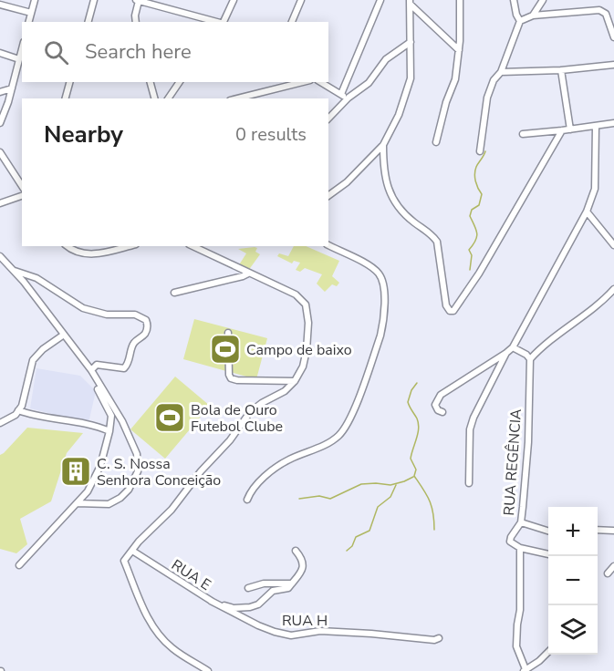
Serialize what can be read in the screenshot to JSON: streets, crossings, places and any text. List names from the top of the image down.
{
  "streets": {
    "street": ["RUA REGÊNCIA", "RUA E", "RUA H"]
  },
  "crossings": [
    ["RUA E", "RUA H"]
  ],
  "places": {
    "sports": ["Campo de baixo", "Bola de Ouro Futebol Clube"],
    "building": ["C. S. Nossa Senhora Conceição"]
  },
  "page": {
    "search": "Search here",
    "heading": ["Nearby", "0 results"],
    "map_buttons": ["+", "−"]
  }
}
